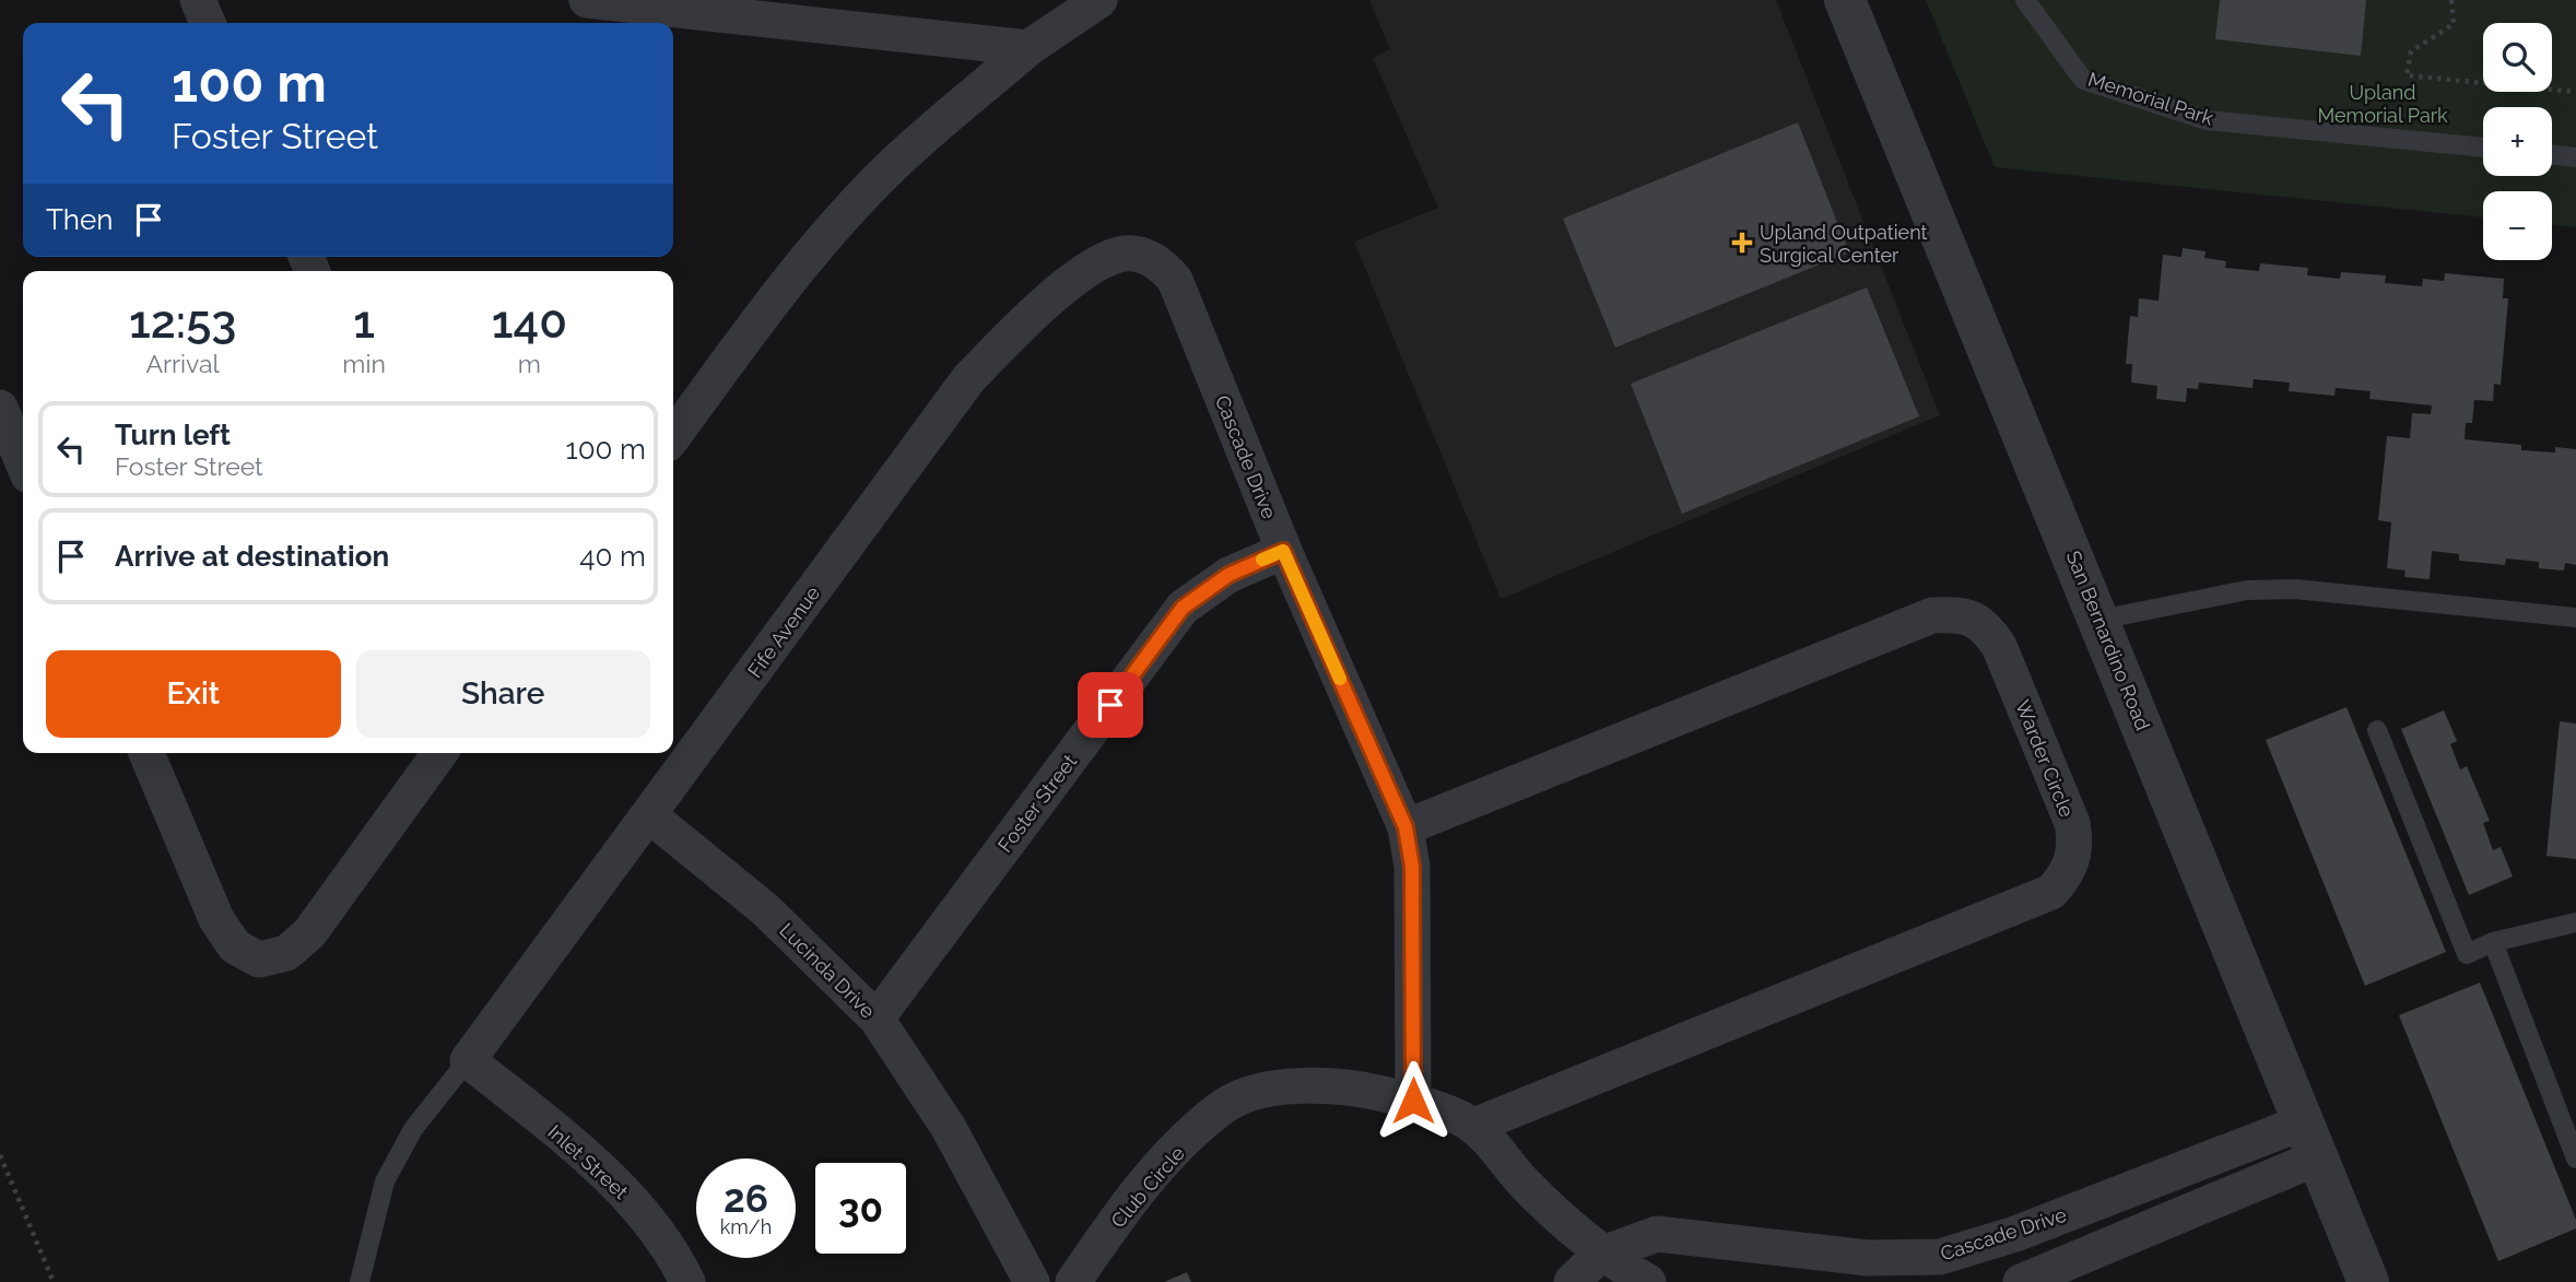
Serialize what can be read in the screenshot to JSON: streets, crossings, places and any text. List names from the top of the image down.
{
  "streets": {
    "street": [
      "Cascade Drive",
      "Fife Avenue",
      "San Bernardino Road",
      "Warder Circle",
      "Foster Street",
      "Lucinda Drive",
      "Inlet Street",
      "Club Circle"
    ],
    "lane": ["Memorial Park"]
  },
  "crossings": [
    ["Cascade Drive", "Fife Avenue"],
    ["Cascade Drive", "San Bernardino Road"],
    ["Cascade Drive", "Warder Circle"],
    ["Cascade Drive", "Foster Street"],
    ["Cascade Drive", "Club Circle"],
    ["Fife Avenue", "Lucinda Drive"],
    ["Fife Avenue", "Inlet Street"],
    ["Foster Street", "Lucinda Drive"]
  ],
  "parks": ["Upland Memorial Park"],
  "places": {
    "health": ["Upland Outpatient Surgical Center"]
  },
  "page": {
    "map_buttons": ["+", "−"],
    "turn": ["100 m", "Foster Street"],
    "then": "Then",
    "eta": [
      "12:53",
      "Arrival",
      "1",
      "min",
      "140",
      "m"
    ],
    "list": [
      {
        "name": "Turn left",
        "note": "Foster Street",
        "value": "100 m"
      },
      {
        "name": "Arrive at destination",
        "value": "40 m"
      }
    ],
    "buttons": ["Exit", "Share"],
    "speed": "26 km/h",
    "limit": "30"
  }
}
